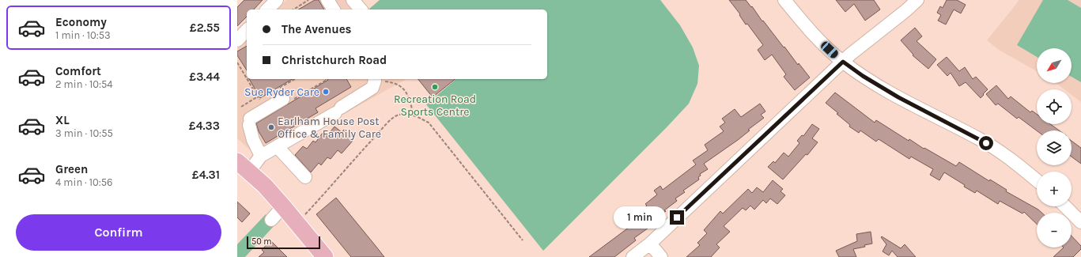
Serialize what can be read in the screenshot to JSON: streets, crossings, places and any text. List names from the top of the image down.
{
  "places": ["Recreation Road Sports Centre", "Sue Ryder Care", "Earlham House Post Office & Family Care"],
  "scale_bar": "50 m",
  "north": "bottom left",
  "page": {
    "list": [
      {
        "name": "Economy",
        "note": "1 min · 10:53",
        "value": "£2.55"
      },
      {
        "name": "Comfort",
        "note": "2 min · 10:54",
        "value": "£3.44"
      },
      {
        "name": "XL",
        "note": "3 min · 10:55",
        "value": "£4.33"
      },
      {
        "name": "Green",
        "note": "4 min · 10:56",
        "value": "£4.31"
      }
    ],
    "banner": ["The Avenues", "Christchurch Road"],
    "map_buttons": ["+", "−"],
    "bubble": "1 min",
    "buttons": "Confirm",
    "scale": "50 m"
  }
}
